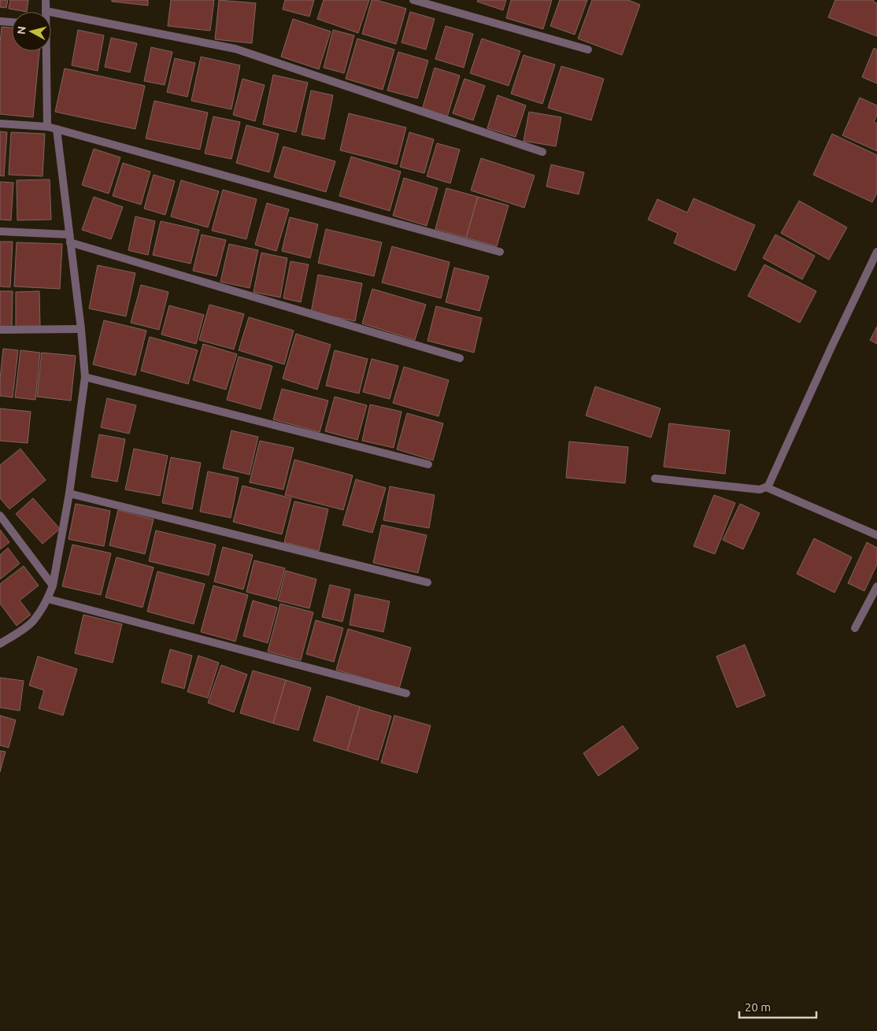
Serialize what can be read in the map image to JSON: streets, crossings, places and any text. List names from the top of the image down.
{
  "scale_bar": "20 m",
  "north": "left"
}
